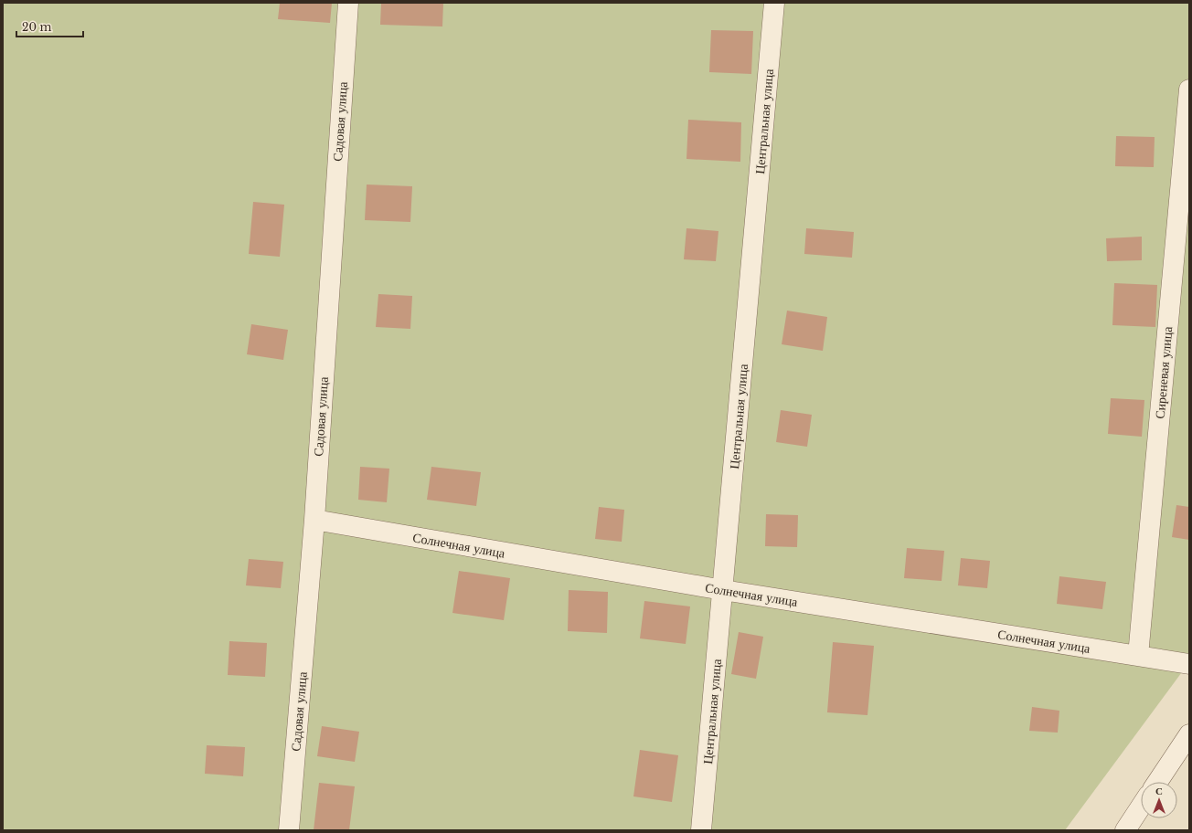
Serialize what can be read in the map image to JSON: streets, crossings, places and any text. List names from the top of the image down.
{
  "streets": {
    "street": [
      "Садовая улица",
      "Центральная улица",
      "Сиреневая улица",
      "Солнечная улица"
    ]
  },
  "crossings": [
    ["Садовая улица", "Солнечная улица"],
    ["Центральная улица", "Солнечная улица"],
    ["Сиреневая улица", "Солнечная улица"]
  ],
  "scale_bar": "20 m",
  "north": "top"
}
